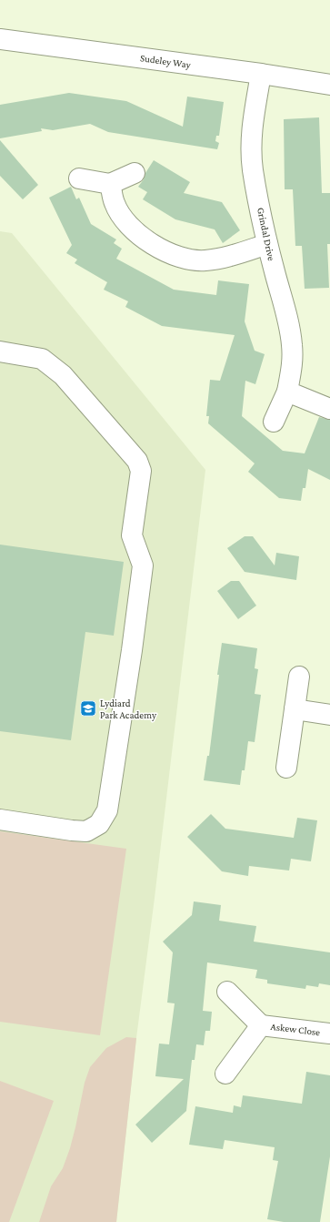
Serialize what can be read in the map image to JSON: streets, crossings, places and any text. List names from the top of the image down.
{
  "streets": {
    "street": ["Sudeley Way", "Grindal Drive", "Askew Close"]
  },
  "crossings": [
    ["Sudeley Way", "Grindal Drive"]
  ],
  "places": {
    "school or university": ["Lydiard Park Academy"]
  }
}
